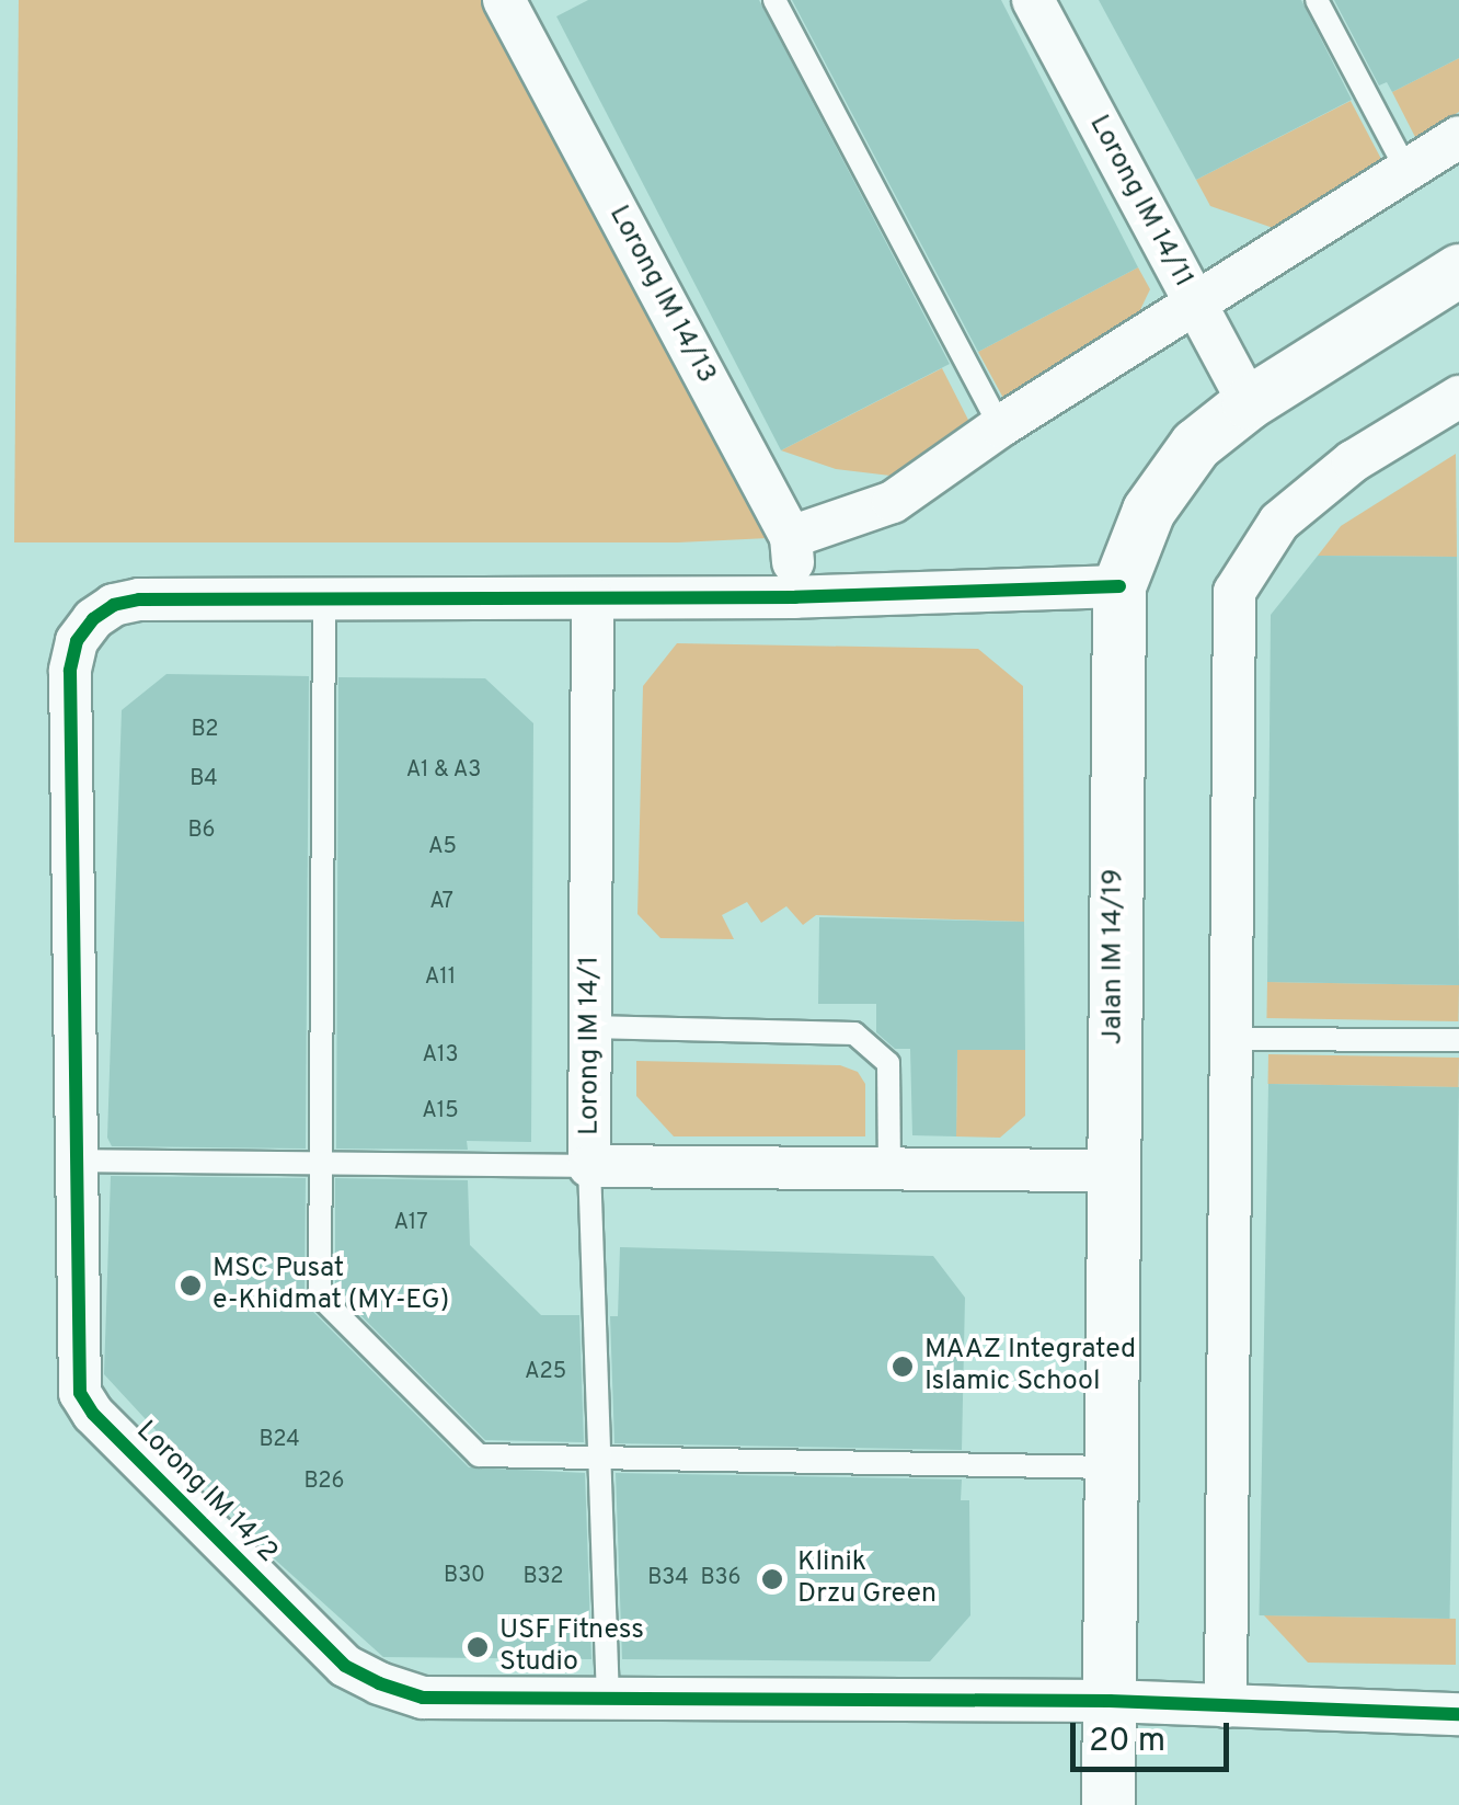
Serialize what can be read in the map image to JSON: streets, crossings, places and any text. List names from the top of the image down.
{
  "streets": {
    "street": [
      "Lorong IM 14/11",
      "Lorong IM 14/13",
      "Jalan IM 14/19",
      "Lorong IM 14/1",
      "Lorong IM 14/2"
    ]
  },
  "crossings": [
    ["Lorong IM 14/11", "Jalan IM 14/19"],
    ["Jalan IM 14/19", "Lorong IM 14/1"],
    ["Jalan IM 14/19", "Lorong IM 14/2"]
  ],
  "places": [
    "MSC Pusat e-Khidmat (MY-EG)",
    "MAAZ Integrated Islamic School",
    "Klinik Drzu Green",
    "USF Fitness Studio"
  ],
  "house_numbers": [
    "B2",
    "A1 & A3",
    "B4",
    "B6",
    "A5",
    "A7",
    "A11",
    "A13",
    "A15",
    "A17",
    "A25",
    "B24",
    "B26",
    "B30",
    "B32",
    "B34",
    "B36"
  ],
  "scale_bar": "20 m"
}
